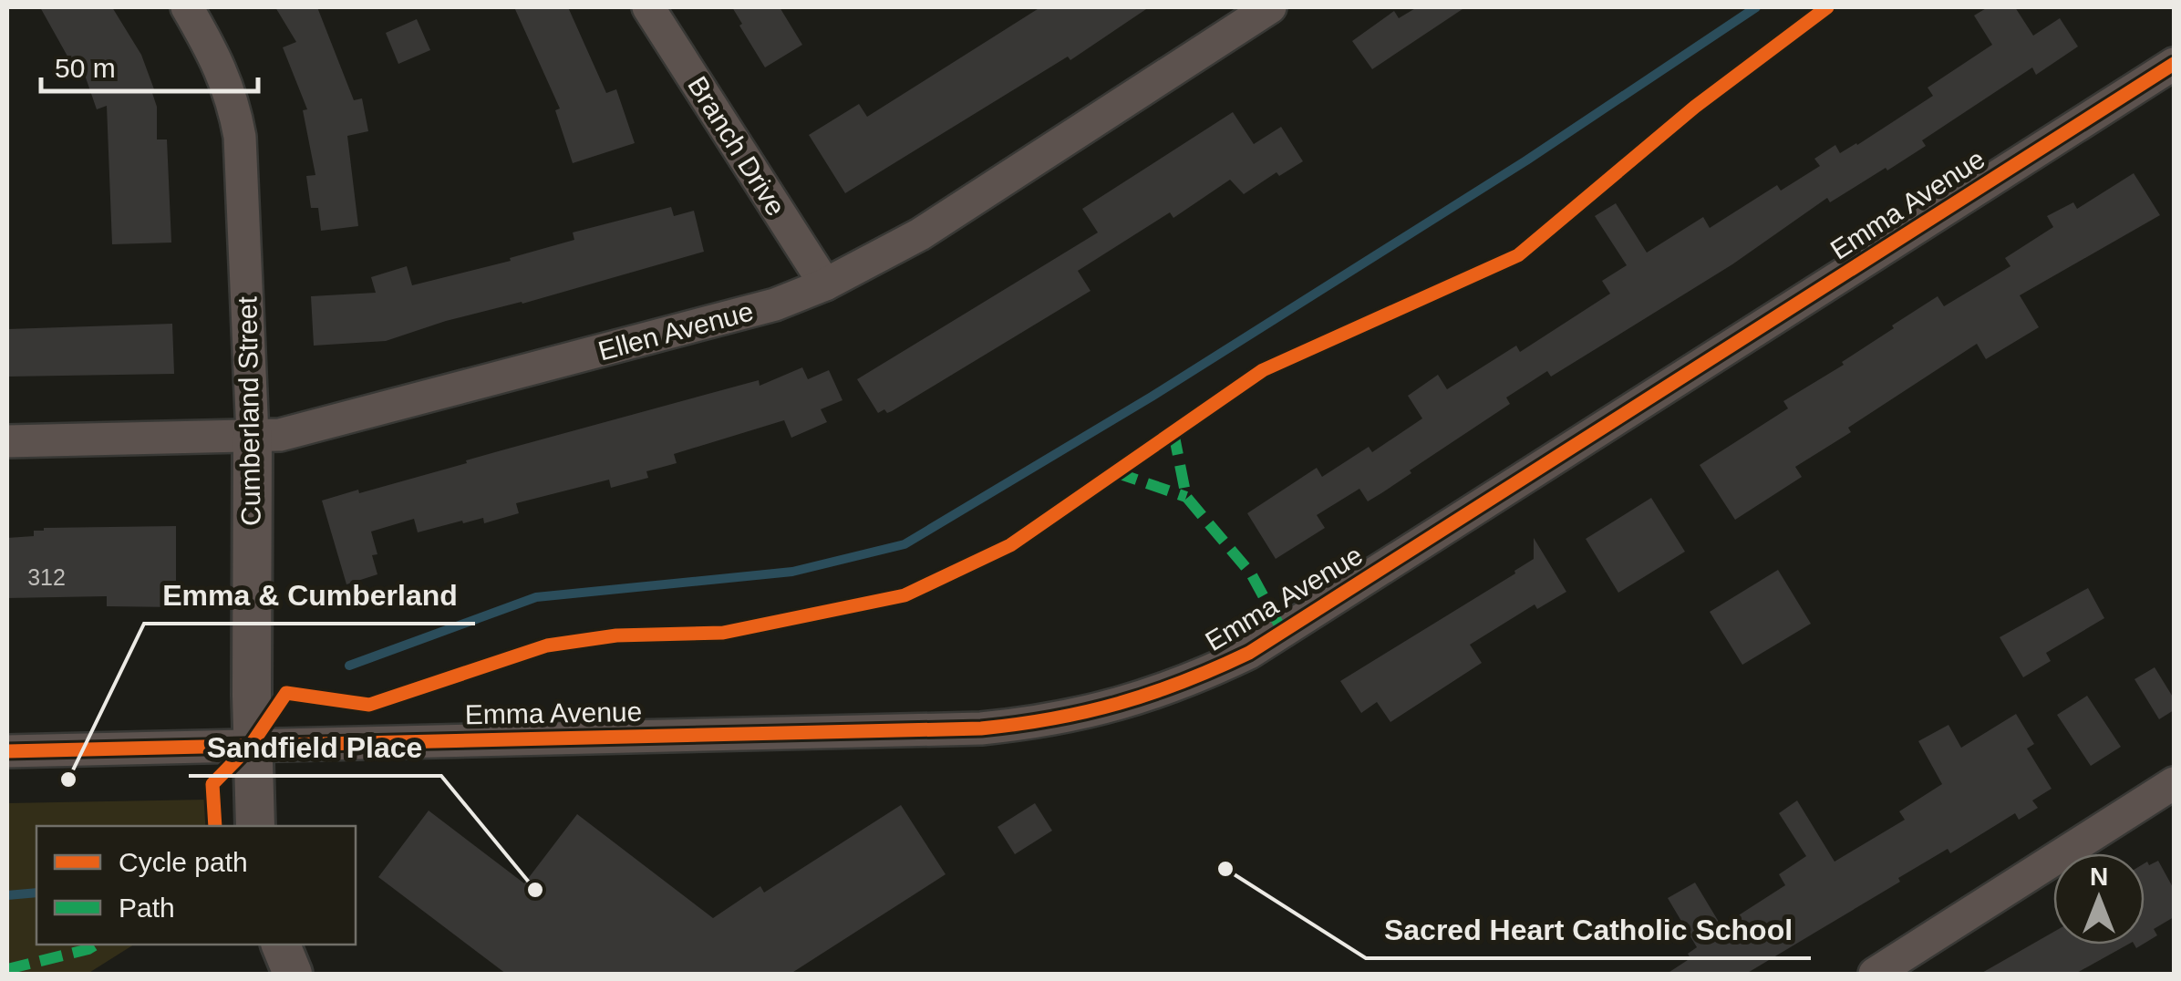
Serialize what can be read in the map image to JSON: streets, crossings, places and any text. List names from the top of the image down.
{
  "streets": {
    "street": [
      "Branch Drive",
      "Emma Avenue",
      "Ellen Avenue",
      "Cumberland Street"
    ]
  },
  "crossings": [
    ["Branch Drive", "Ellen Avenue"],
    ["Emma Avenue", "Cumberland Street"],
    ["Ellen Avenue", "Cumberland Street"]
  ],
  "places": ["Emma & Cumberland", "Sacred Heart Catholic School", "Sandfield Place"],
  "house_numbers": ["312"],
  "legend": ["Cycle path", "Path"],
  "scale_bar": "50 m",
  "north": "top"
}
